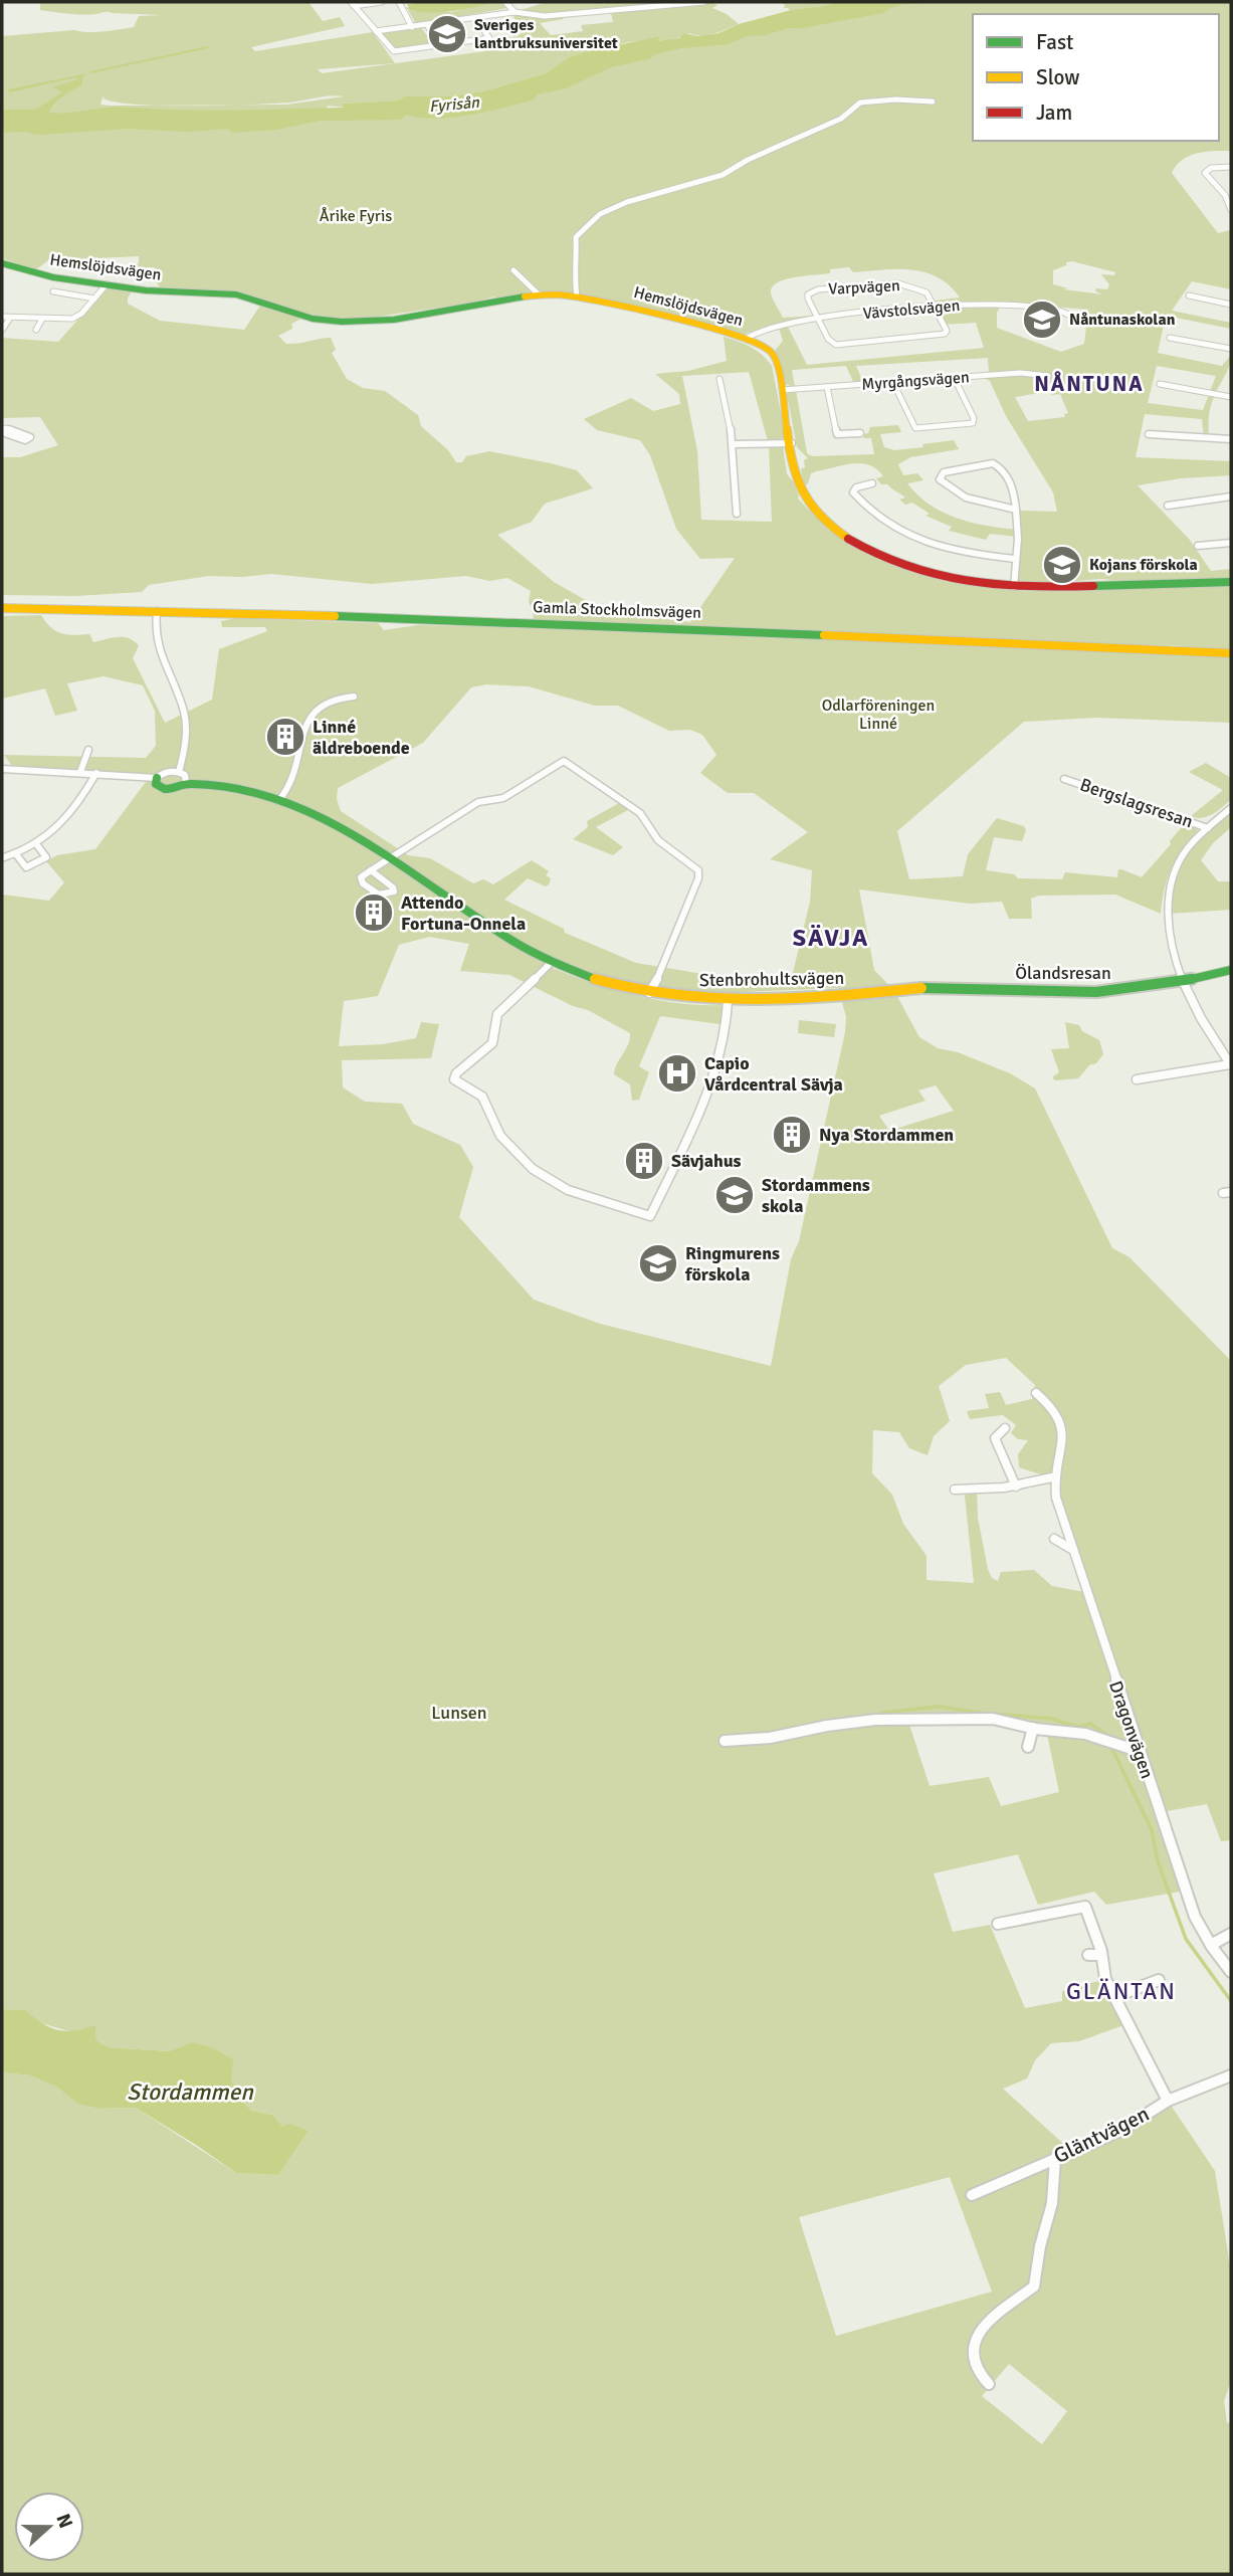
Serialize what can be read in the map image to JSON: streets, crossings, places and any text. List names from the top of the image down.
{
  "streets": {
    "street": [
      "Hemslöjdsvägen",
      "Varpvägen",
      "Vävstolsvägen",
      "Myrgångsvägen",
      "Gamla Stockholmsvägen",
      "Bergslagsresan",
      "Ölandsresan",
      "Stenbrohultsvägen",
      "Dragonvägen",
      "Gläntvägen"
    ]
  },
  "crossings": [
    ["Hemslöjdsvägen", "Vävstolsvägen"],
    ["Hemslöjdsvägen", "Myrgångsvägen"],
    ["Varpvägen", "Vävstolsvägen"],
    ["Ölandsresan", "Stenbrohultsvägen"]
  ],
  "districts": ["NÅNTUNA", "SÄVJA", "GLÄNTAN"],
  "water": ["Fyrisån", "Stordammen"],
  "parks": ["Årike Fyris", "Odlarföreningen Linné", "Lunsen"],
  "places": {
    "school or university": [
      "Sveriges lantbruksuniversitet",
      "Nåntunaskolan",
      "Kojans förskola",
      "Stordammens skola",
      "Ringmurens förskola"
    ],
    "building": [
      "Linné äldreboende",
      "Attendo Fortuna-Onnela",
      "Nya Stordammen",
      "Sävjahus"
    ],
    "hospital": ["Capio Vårdcentral Sävja"]
  },
  "legend": ["Fast", "Slow", "Jam"],
  "north": "right"
}
